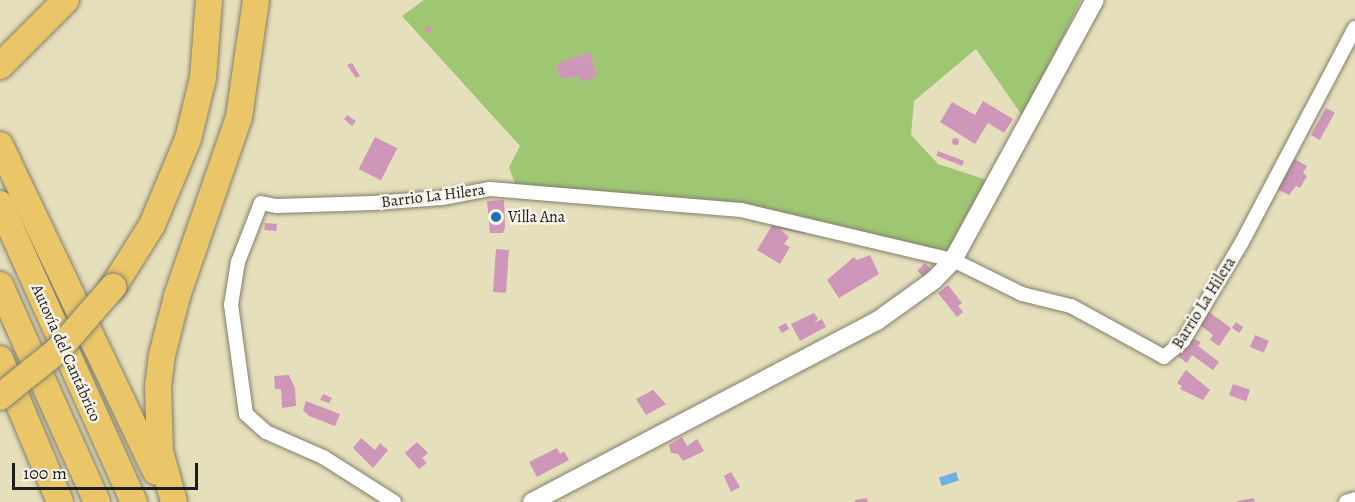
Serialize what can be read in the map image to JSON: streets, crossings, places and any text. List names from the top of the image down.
{
  "streets": {
    "highway": ["Autovía del Cantábrico"],
    "street": ["Barrio La Hilera"]
  },
  "places": ["Villa Ana"],
  "scale_bar": "100 m"
}
